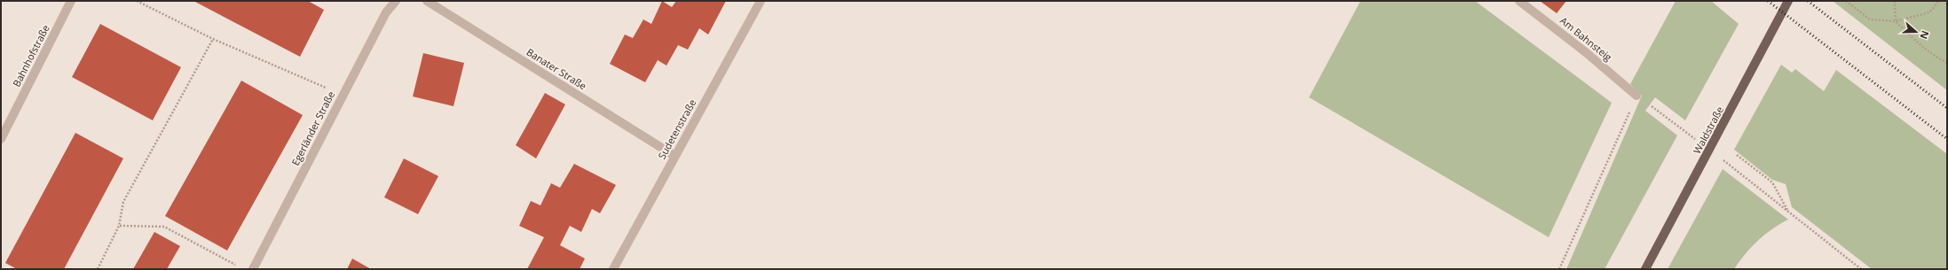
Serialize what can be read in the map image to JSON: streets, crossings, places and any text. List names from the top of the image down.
{
  "streets": {
    "main road": ["Waldstraße"],
    "street": [
      "Am Bahnsteig",
      "Bahnhofstraße",
      "Banater Straße",
      "Egerländer Straße",
      "Sudetenstraße"
    ]
  },
  "crossings": [
    ["Banater Straße", "Sudetenstraße"]
  ],
  "north": "right"
}
